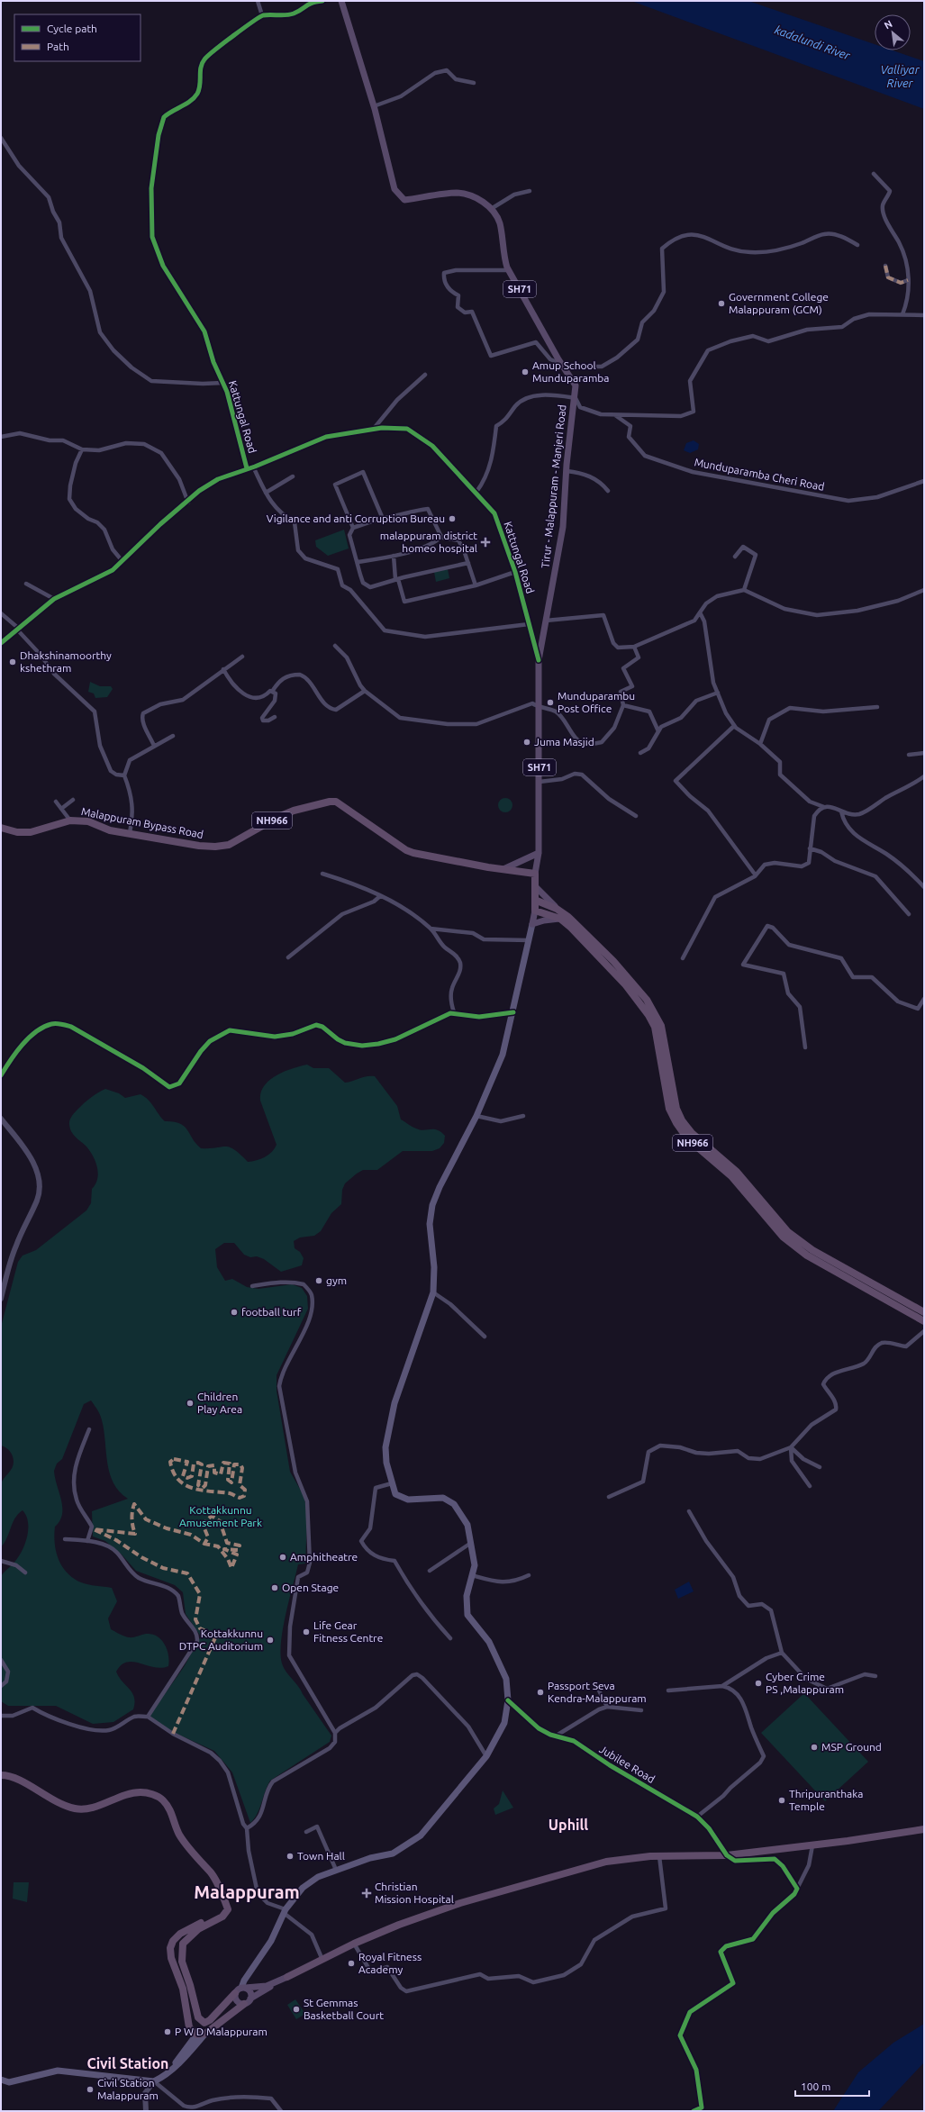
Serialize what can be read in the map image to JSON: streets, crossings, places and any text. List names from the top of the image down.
{
  "streets": {
    "highway": ["Tirur - Malappuram - Manjeri Road", "NH966", "Malappuram Bypass Road"],
    "main road": ["SH71"],
    "street": ["Kattungal Road", "Munduparamba Cheri Road", "Jubilee Road"]
  },
  "crossings": [
    ["Kattungal Road", "Tirur - Malappuram - Manjeri Road"],
    ["Tirur - Malappuram - Manjeri Road", "NH966"],
    ["Tirur - Malappuram - Manjeri Road", "Malappuram Bypass Road"],
    ["Tirur - Malappuram - Manjeri Road", "Jubilee Road"]
  ],
  "districts": ["Uphill", "Malappuram", "Civil Station"],
  "water": ["kadalundi River", "Valliyar River"],
  "parks": ["Kottakkunnu Amusement Park"],
  "places": {
    "other": [
      "Government College Malappuram (GCM)",
      "Amup School Munduparamba",
      "Vigilance and anti Corruption Bureau",
      "Dhakshinamoorthy kshethram",
      "Munduparambu Post Office",
      "Juma Masjid",
      "gym",
      "football turf",
      "Children Play Area",
      "Amphitheatre",
      "Open Stage",
      "Life Gear Fitness Centre",
      "Kottakkunnu DTPC Auditorium",
      "Cyber Crime PS ,Malappuram",
      "Passport Seva Kendra-Malappuram",
      "MSP Ground",
      "Thripuranthaka Temple",
      "Town Hall",
      "Royal Fitness Academy",
      "St Gemmas Basketball Court",
      "P W D Malappuram",
      "Civil Station Malappuram"
    ],
    "health": ["malappuram district homeo hospital", "Christian Mission Hospital"]
  },
  "legend": ["Cycle path", "Path"],
  "scale_bar": "100 m",
  "north": "top left"
}
